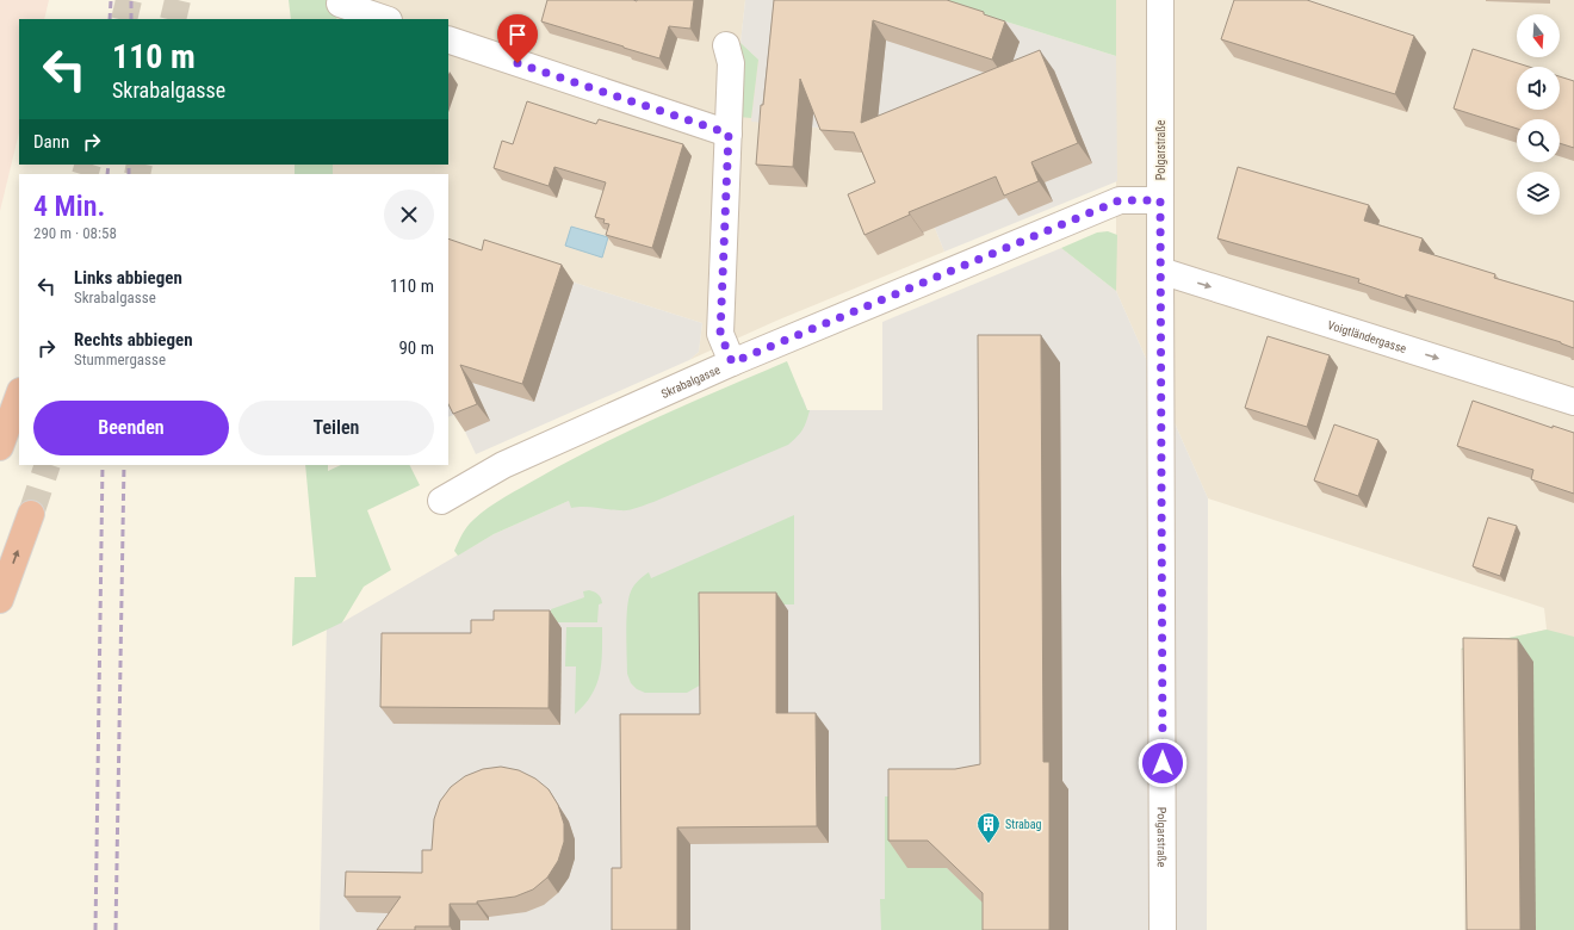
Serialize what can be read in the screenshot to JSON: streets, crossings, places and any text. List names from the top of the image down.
{
  "streets": {
    "street": ["Polgarstraße", "Voigtländergasse", "Skrabalgasse"]
  },
  "crossings": [
    ["Polgarstraße", "Voigtländergasse"],
    ["Polgarstraße", "Skrabalgasse"]
  ],
  "one_way": ["Voigtländergasse"],
  "places": {
    "building": ["Strabag"]
  },
  "north": "bottom",
  "page": {
    "turn": ["110 m", "Skrabalgasse"],
    "then": "Dann",
    "heading": ["4 Min.", "290 m · 08:58"],
    "list": [
      {
        "name": "Links abbiegen",
        "note": "Skrabalgasse",
        "value": "110 m"
      },
      {
        "name": "Rechts abbiegen",
        "note": "Stummergasse",
        "value": "90 m"
      }
    ],
    "buttons": ["Beenden", "Teilen"]
  }
}
